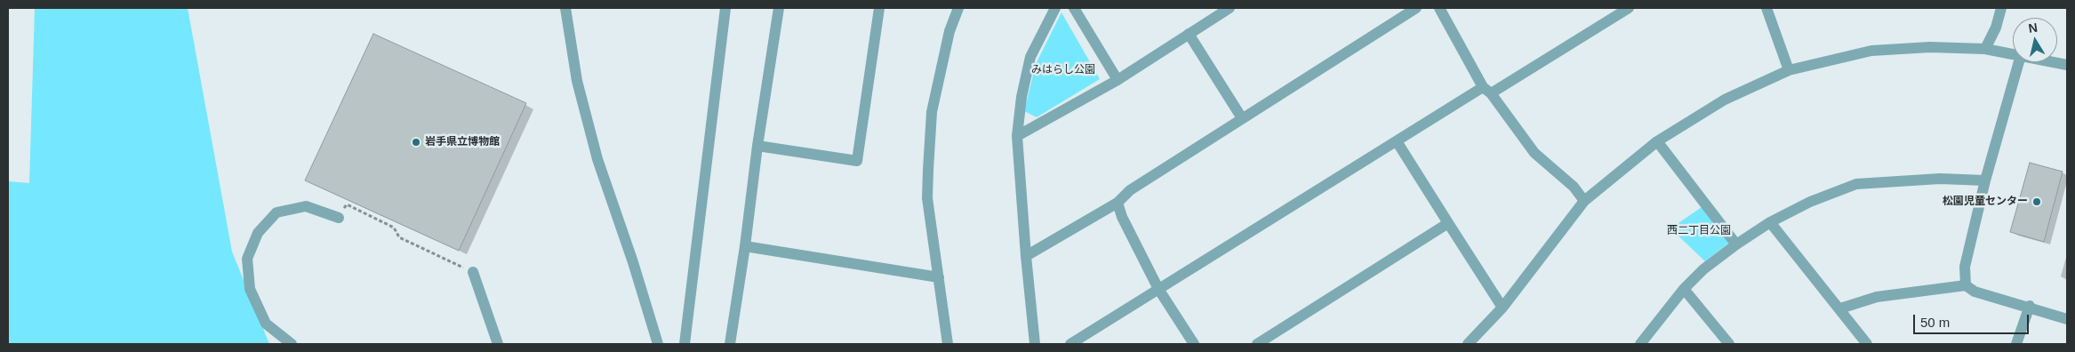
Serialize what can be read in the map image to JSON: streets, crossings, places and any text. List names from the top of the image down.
{
  "parks": ["みはらし公園", "西二丁目公園"],
  "places": ["岩手県立博物館", "松園児童センター"],
  "scale_bar": "50 m",
  "north": "top"
}
